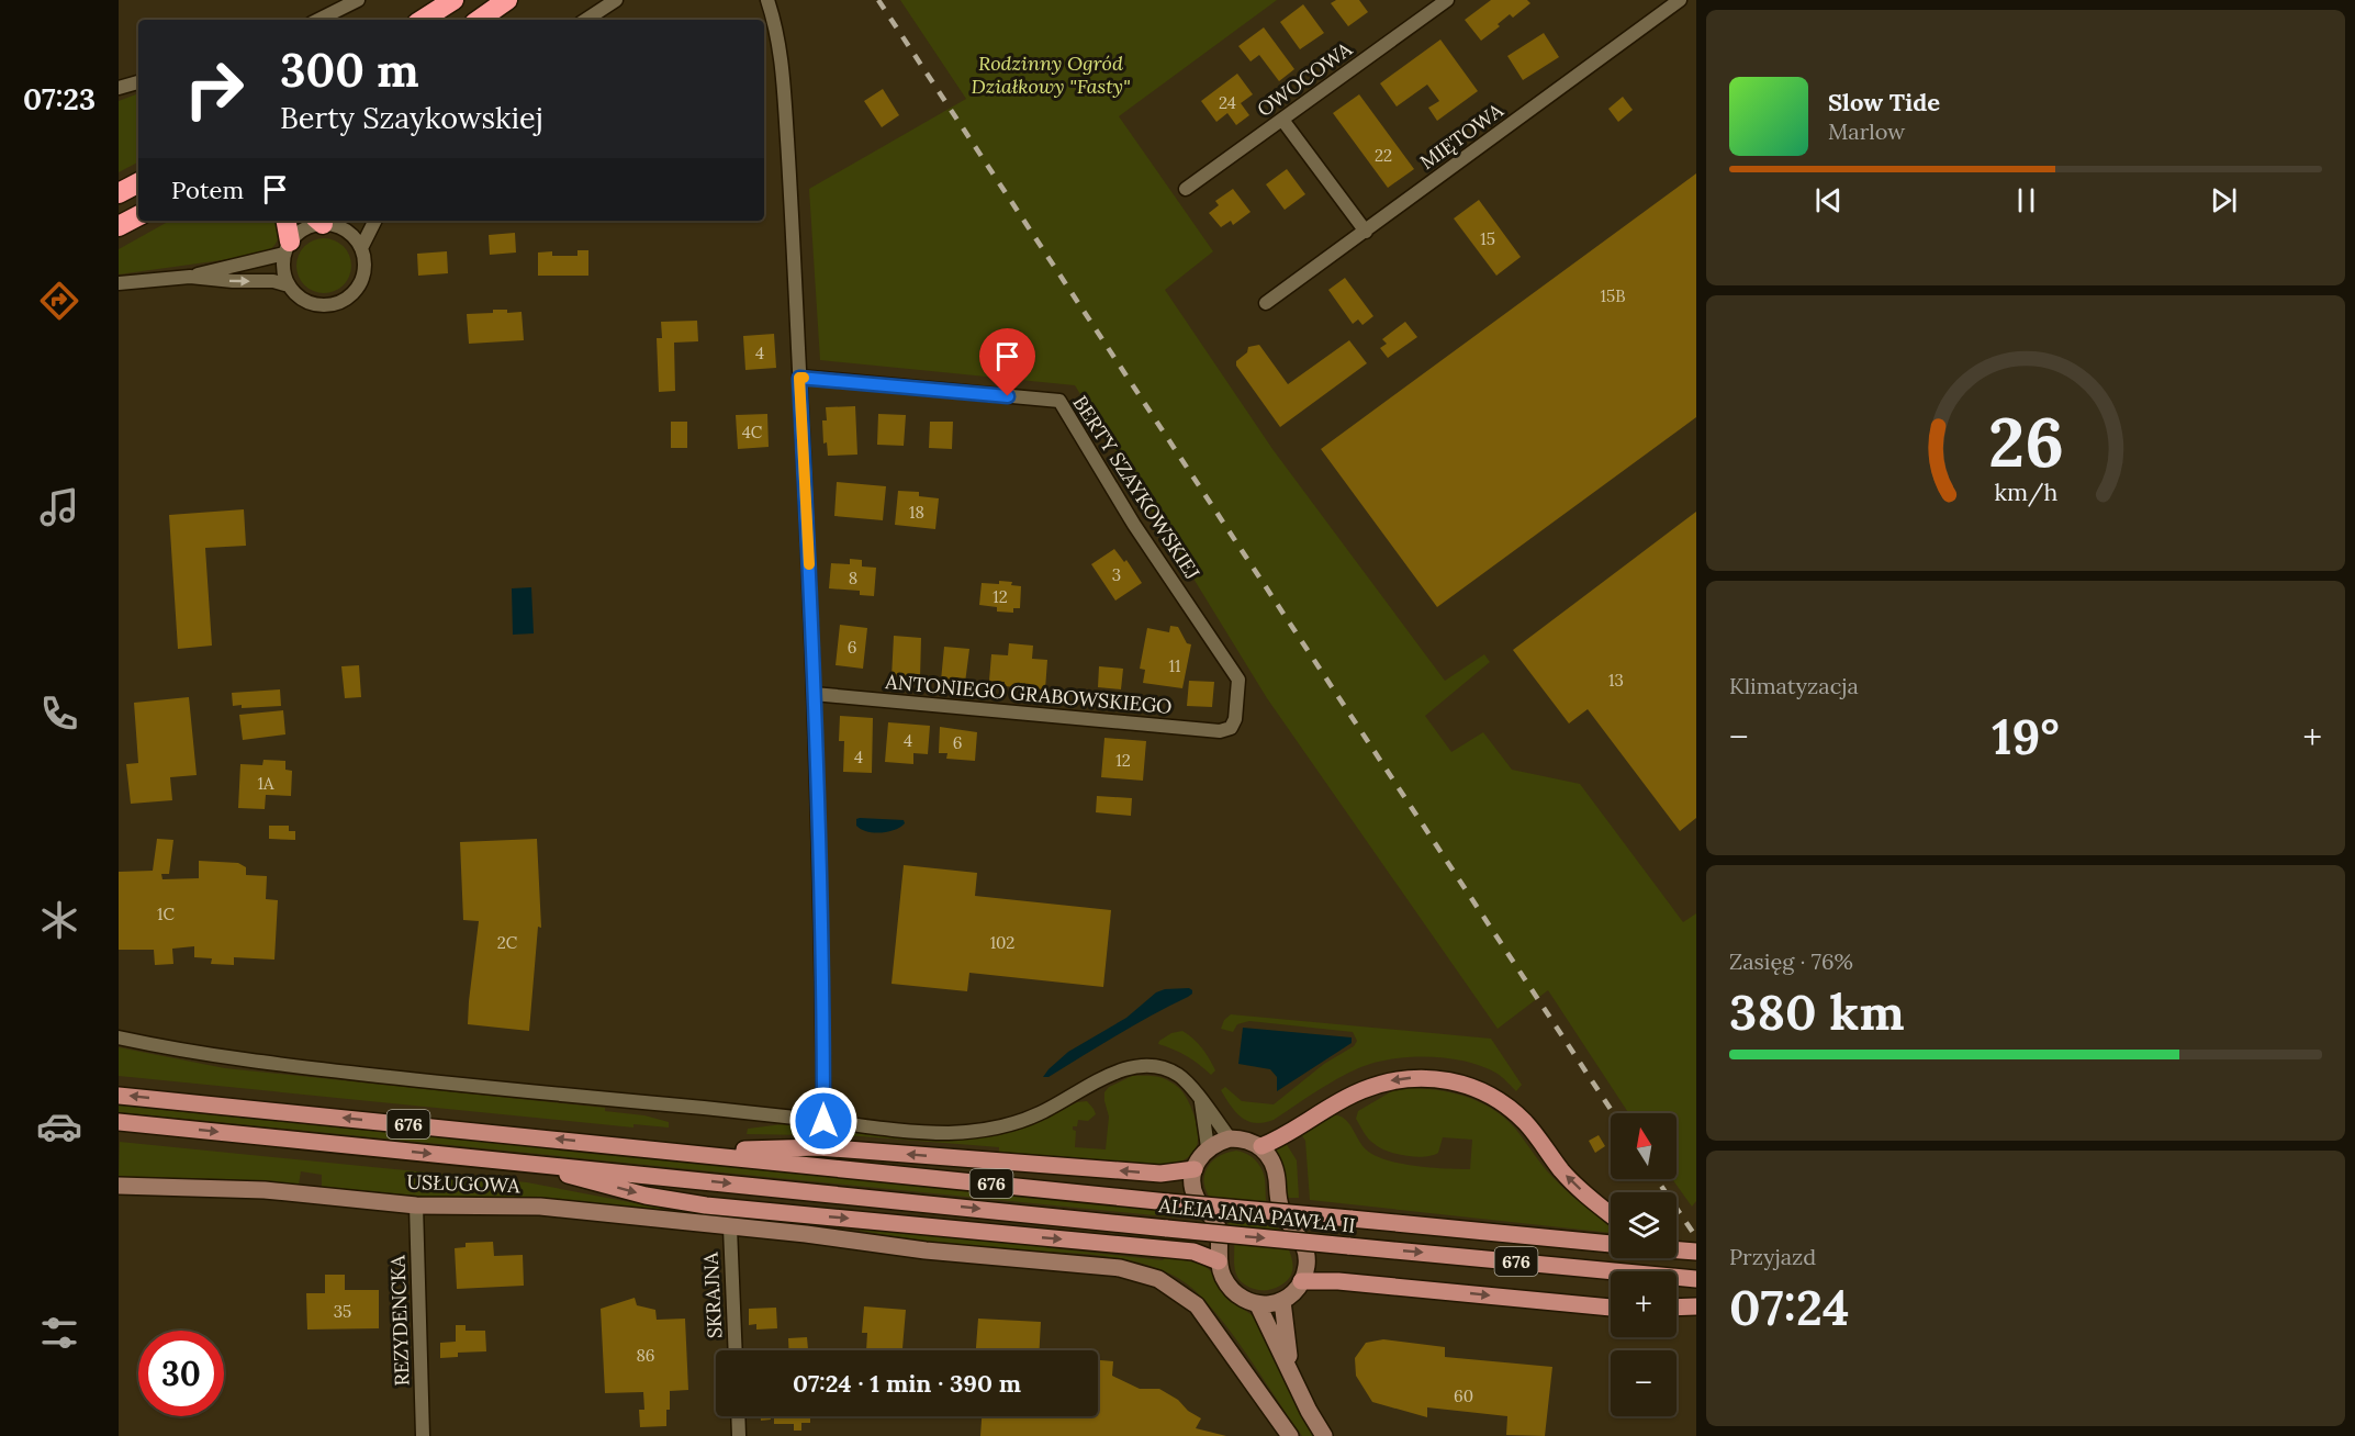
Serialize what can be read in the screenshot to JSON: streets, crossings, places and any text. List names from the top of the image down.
{
  "streets": {
    "main road": ["676", "ALEJA JANA PAWŁA II"],
    "street": [
      "OWOCOWA",
      "MIĘTOWA",
      "BERTY SZAYKOWSKIEJ",
      "ANTONIEGO GRABOWSKIEGO",
      "USŁUGOWA",
      "SKRAJNA",
      "REZYDENCKA"
    ]
  },
  "crossings": [
    ["BERTY SZAYKOWSKIEJ", "ANTONIEGO GRABOWSKIEGO"],
    ["676", "ALEJA JANA PAWŁA II"],
    ["USŁUGOWA", "SKRAJNA"],
    ["USŁUGOWA", "REZYDENCKA"]
  ],
  "parks": ["Rodzinny Ogród Działkowy \"Fasty\""],
  "house_numbers": [
    "24",
    "22",
    "15",
    "15B",
    "4",
    "4C",
    "18",
    "3",
    "8",
    "12",
    "6",
    "11",
    "13",
    "4",
    "6",
    "4",
    "12",
    "1A",
    "1C",
    "2C",
    "102",
    "35",
    "86",
    "60"
  ],
  "north": "top",
  "page": {
    "tabs": "07:23",
    "turn": ["300 m", "Berty Szaykowskiej"],
    "song": ["Slow Tide", "Marlow"],
    "then": "Potem",
    "tile": [
      "Klimatyzacja",
      ["Zasięg · 76%", "380 km"],
      ["Przyjazd", "07:24"]
    ],
    "heat": ["−", "19°", "+"],
    "map_buttons": ["+", "−"],
    "limit": "30",
    "trip": "07:24 · 1 min · 390 m",
    "gauge": ["26", "km/h"]
  }
}
